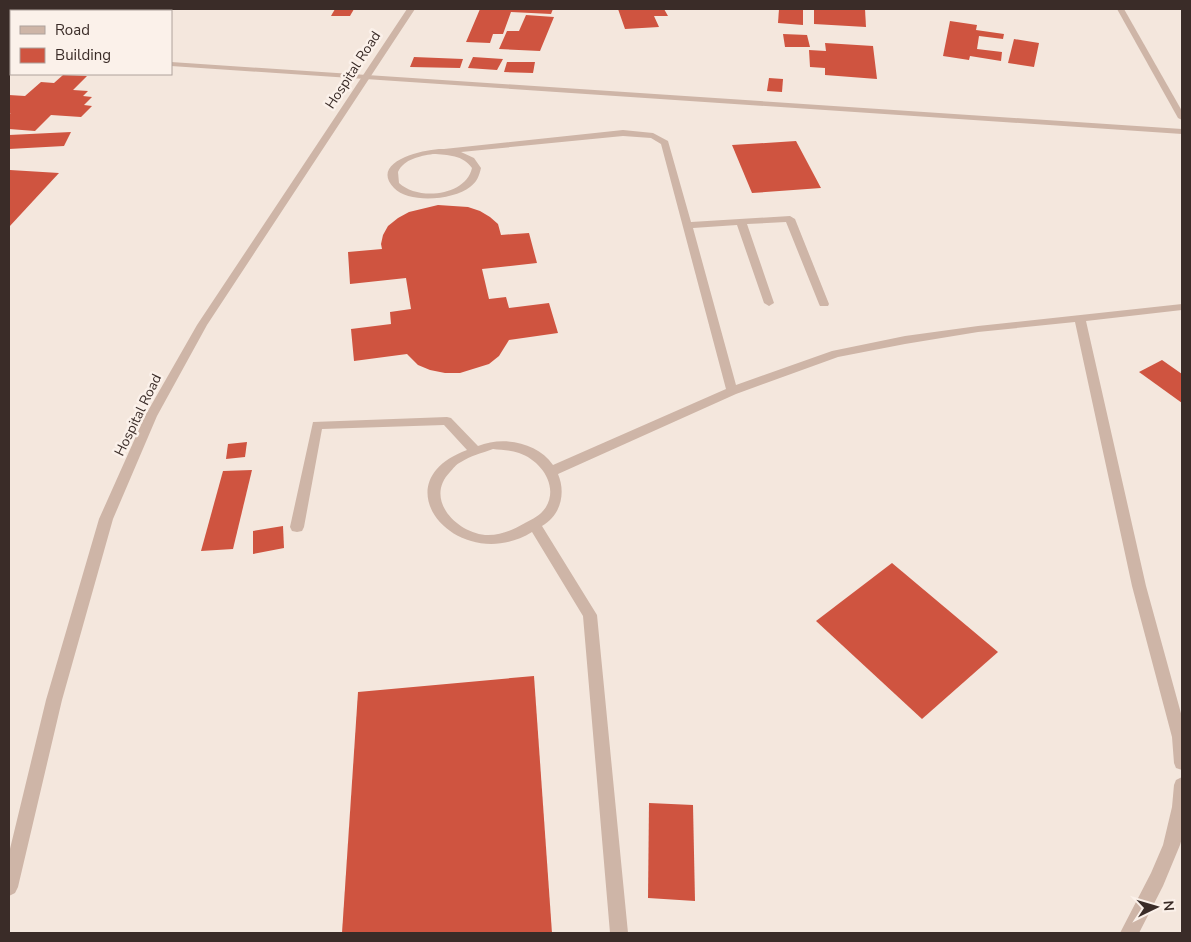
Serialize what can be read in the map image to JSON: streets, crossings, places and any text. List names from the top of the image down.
{
  "streets": {
    "street": ["Hospital Road"]
  },
  "legend": ["Road", "Building"],
  "north": "right"
}
